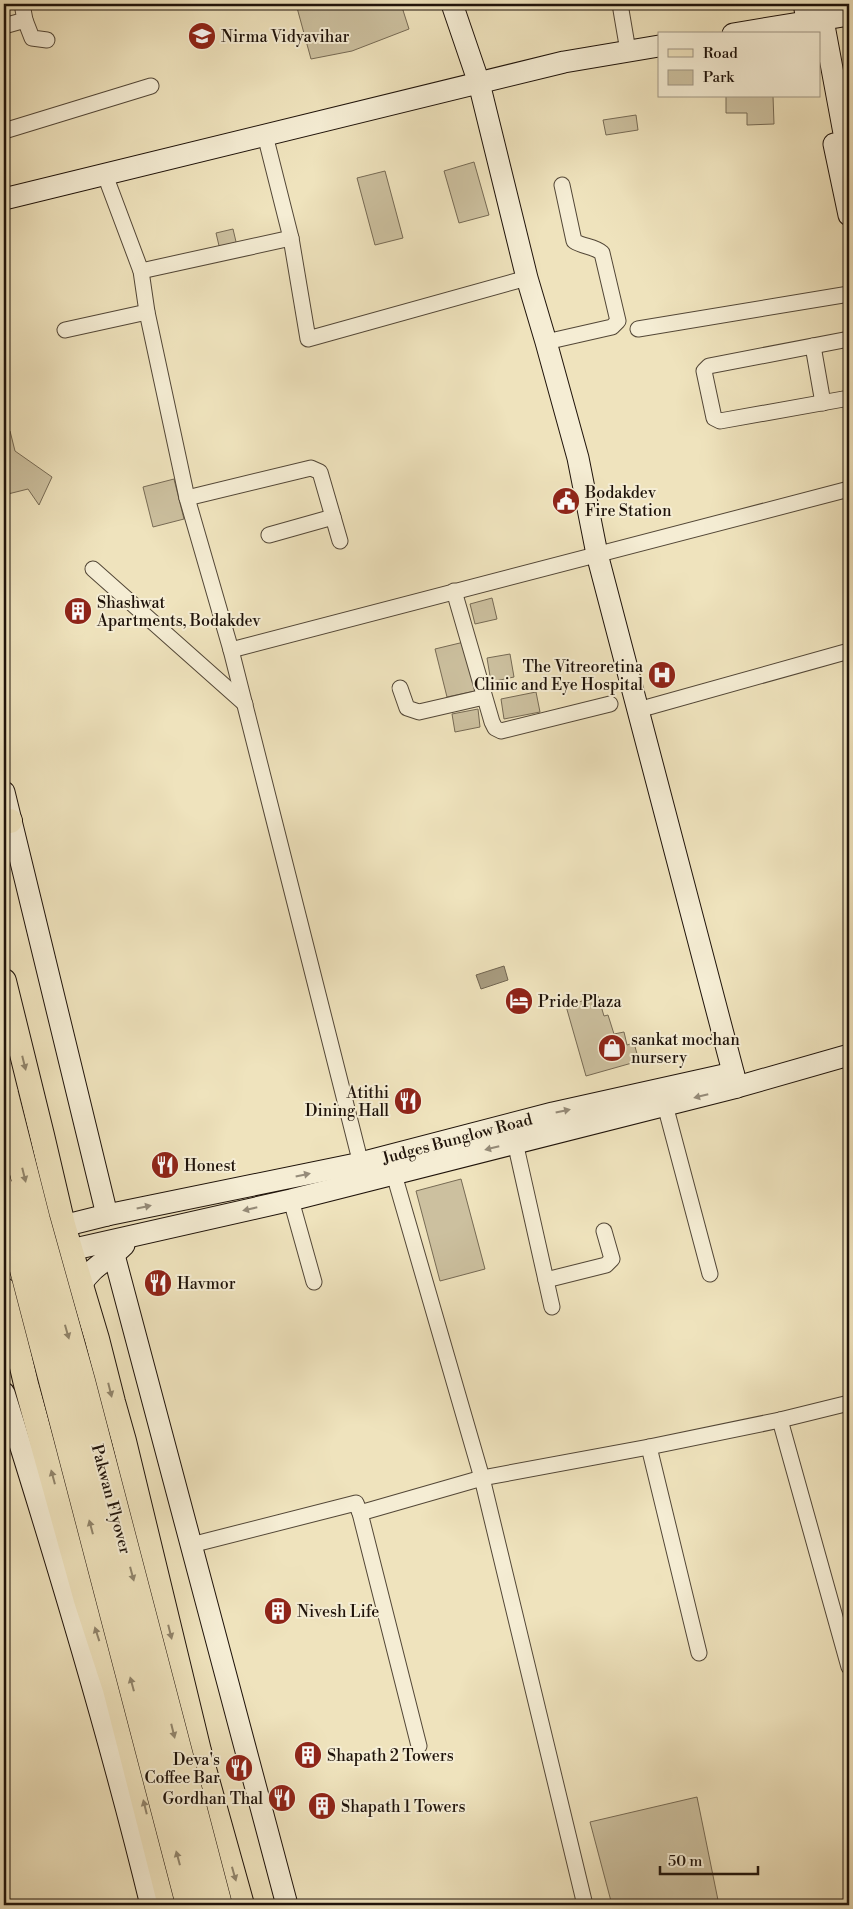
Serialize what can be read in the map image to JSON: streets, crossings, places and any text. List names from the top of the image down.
{
  "streets": {
    "highway": ["Pakwan Flyover"],
    "street": ["Judges Bunglow Road"]
  },
  "places": {
    "school or university": ["Nirma Vidyavihar"],
    "public building": ["Bodakdev Fire Station"],
    "building": [
      "Shashwat Apartments, Bodakdev",
      "Nivesh Life",
      "Shapath 2 Towers",
      "Shapath 1 Towers"
    ],
    "hospital": ["The Vitreoretina Clinic and Eye Hospital"],
    "hotel": ["Pride Plaza"],
    "shop": ["sankat mochan nursery"],
    "restaurant": [
      "Atithi Dining Hall",
      "Honest",
      "Havmor",
      "Deva's Coffee Bar",
      "Gordhan Thal"
    ]
  },
  "legend": ["Road", "Park"],
  "scale_bar": "50 m"
}
